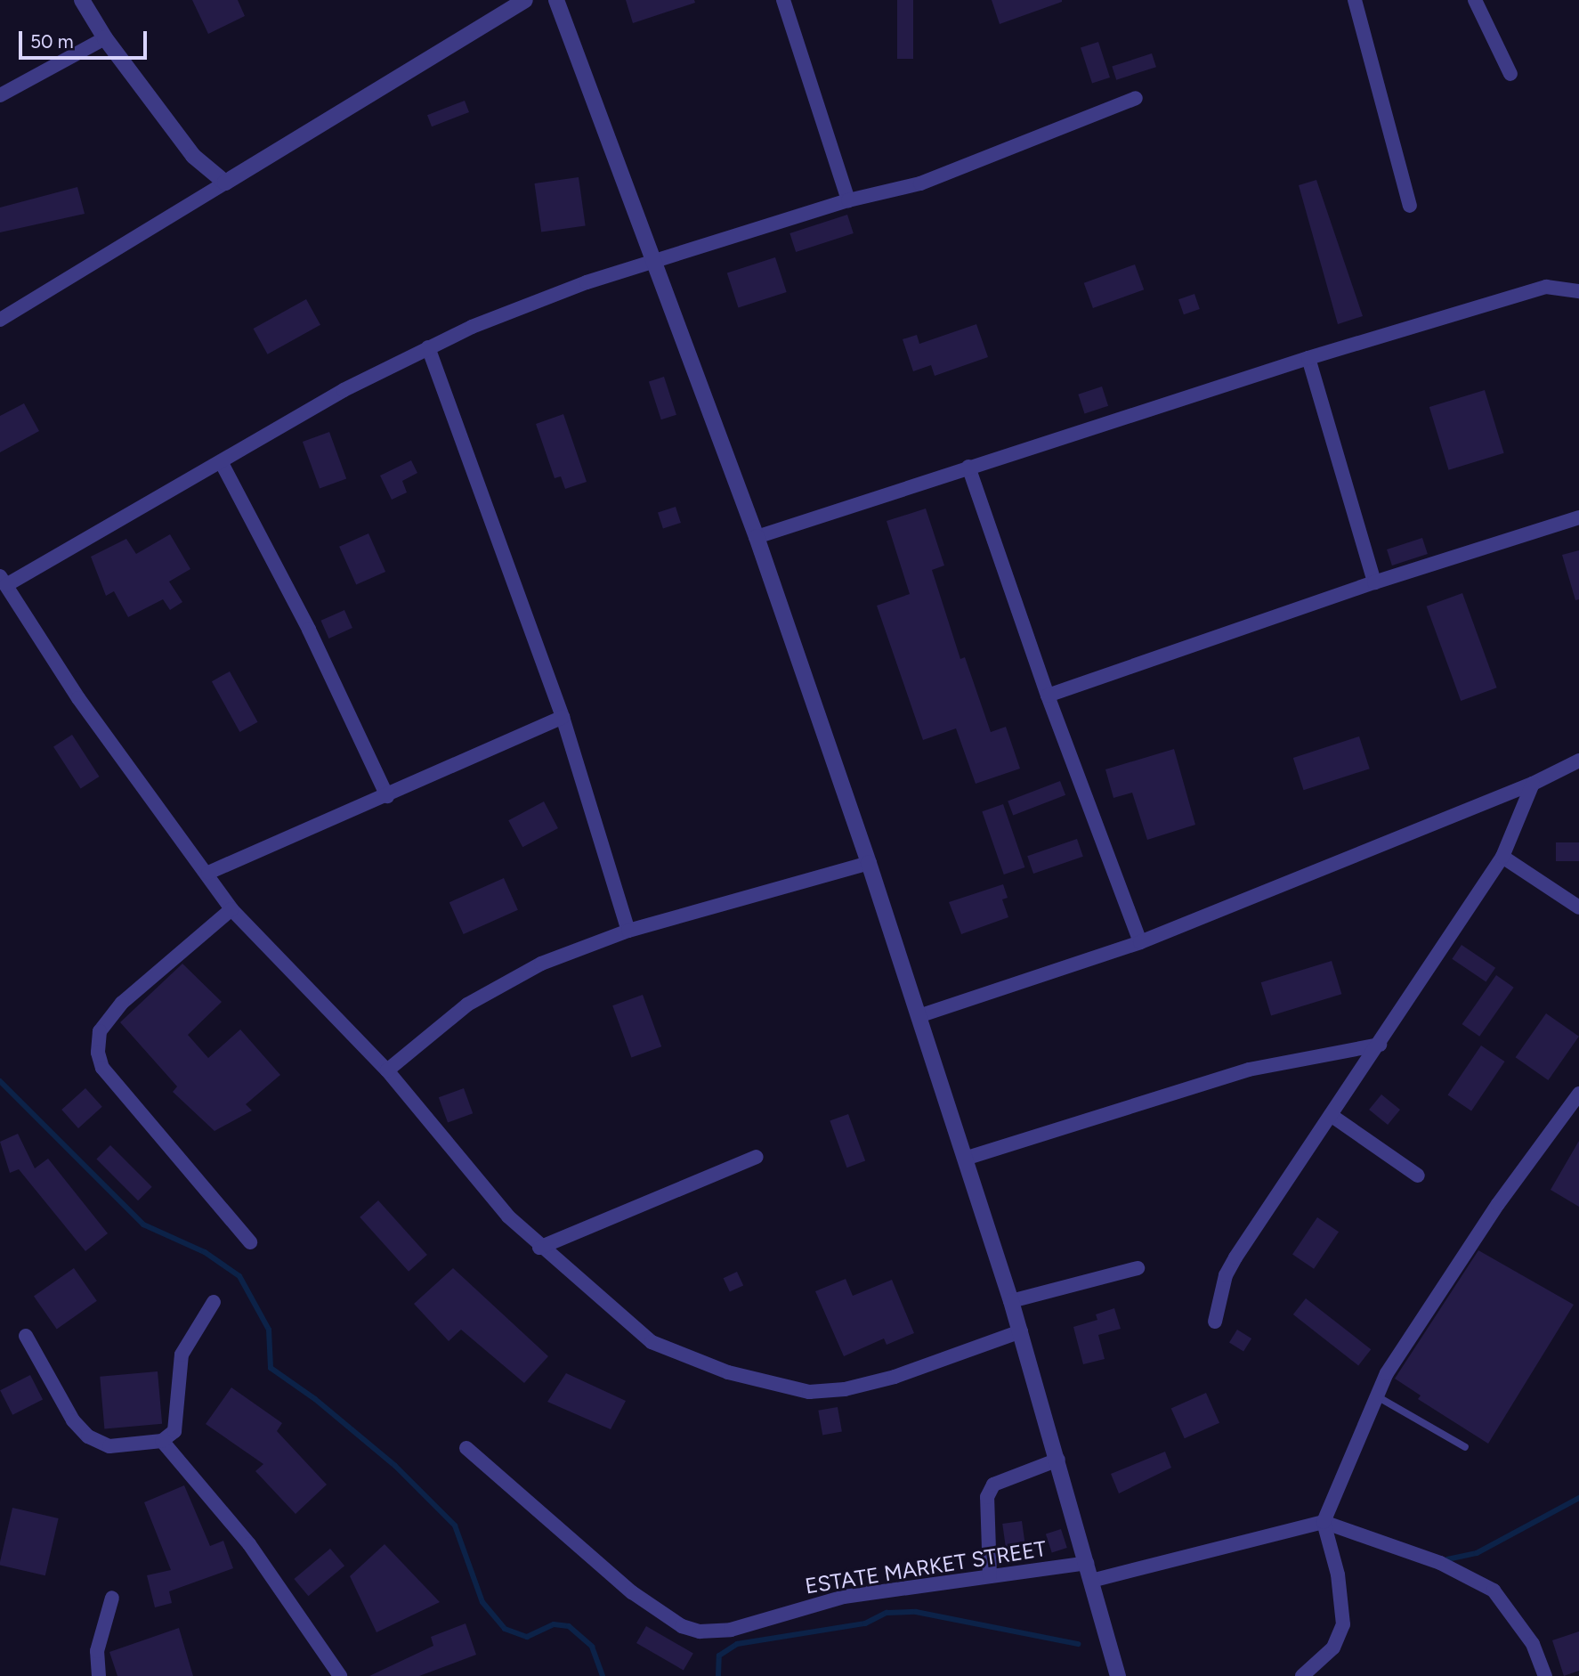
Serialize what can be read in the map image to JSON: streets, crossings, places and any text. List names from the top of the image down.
{
  "streets": {
    "street": ["ESTATE MARKET STREET"]
  },
  "scale_bar": "50 m"
}
